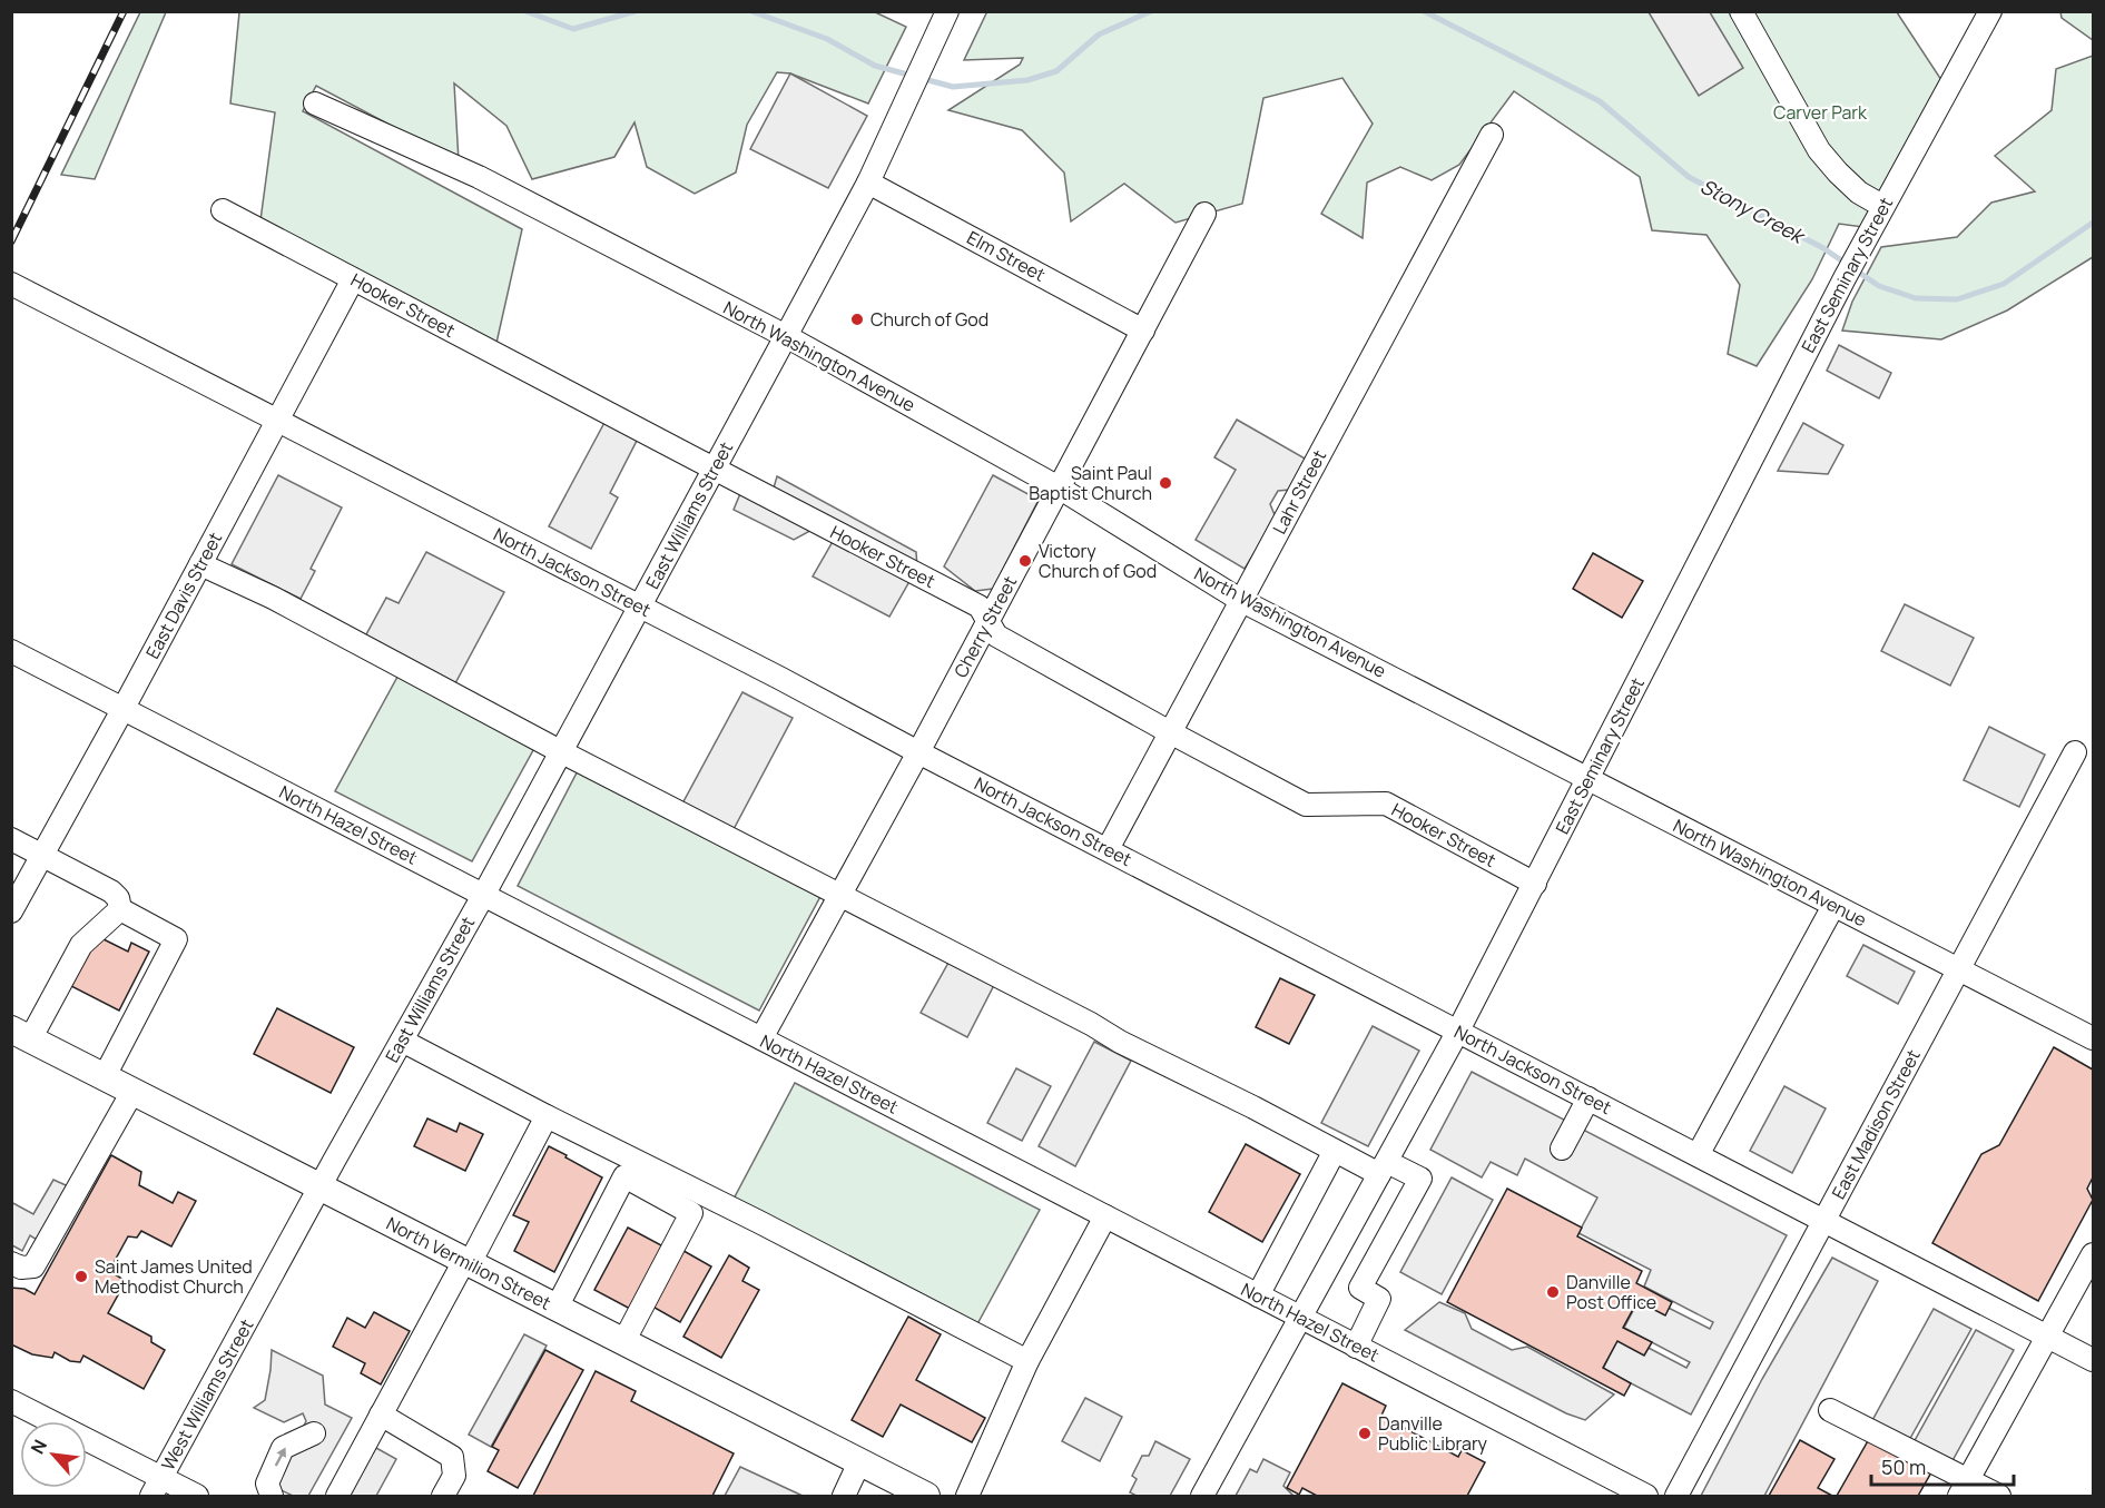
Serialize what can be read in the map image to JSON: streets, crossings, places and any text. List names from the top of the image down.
{
  "streets": {
    "main road": ["North Vermilion Street"],
    "street": [
      "Elm Street",
      "East Seminary Street",
      "Hooker Street",
      "North Washington Avenue",
      "Lahr Street",
      "East Williams Street",
      "North Jackson Street",
      "East Davis Street",
      "Cherry Street",
      "North Hazel Street",
      "East Madison Street",
      "West Williams Street"
    ]
  },
  "crossings": [
    ["Elm Street", "East Williams Street"],
    ["Elm Street", "Cherry Street"],
    ["East Seminary Street", "Hooker Street"],
    ["East Seminary Street", "North Washington Avenue"],
    ["East Seminary Street", "North Jackson Street"],
    ["East Seminary Street", "North Hazel Street"],
    ["Hooker Street", "Lahr Street"],
    ["Hooker Street", "East Williams Street"],
    ["Hooker Street", "East Davis Street"],
    ["Hooker Street", "Cherry Street"],
    ["North Washington Avenue", "Lahr Street"],
    ["North Washington Avenue", "East Williams Street"],
    ["North Washington Avenue", "Cherry Street"],
    ["North Washington Avenue", "East Madison Street"],
    ["Lahr Street", "North Jackson Street"],
    ["East Williams Street", "North Jackson Street"],
    ["East Williams Street", "North Hazel Street"],
    ["East Williams Street", "North Vermilion Street"],
    ["East Williams Street", "West Williams Street"],
    ["North Jackson Street", "East Davis Street"],
    ["North Jackson Street", "Cherry Street"],
    ["North Jackson Street", "East Madison Street"],
    ["East Davis Street", "North Hazel Street"],
    ["Cherry Street", "North Hazel Street"],
    ["North Vermilion Street", "West Williams Street"]
  ],
  "water": ["Stony Creek"],
  "parks": ["Carver Park"],
  "places": [
    "Church of God",
    "Saint Paul Baptist Church",
    "Victory Church of God",
    "Saint James United Methodist Church",
    "Danville Post Office",
    "Danville Public Library"
  ],
  "scale_bar": "50 m",
  "north": "top left"
}
